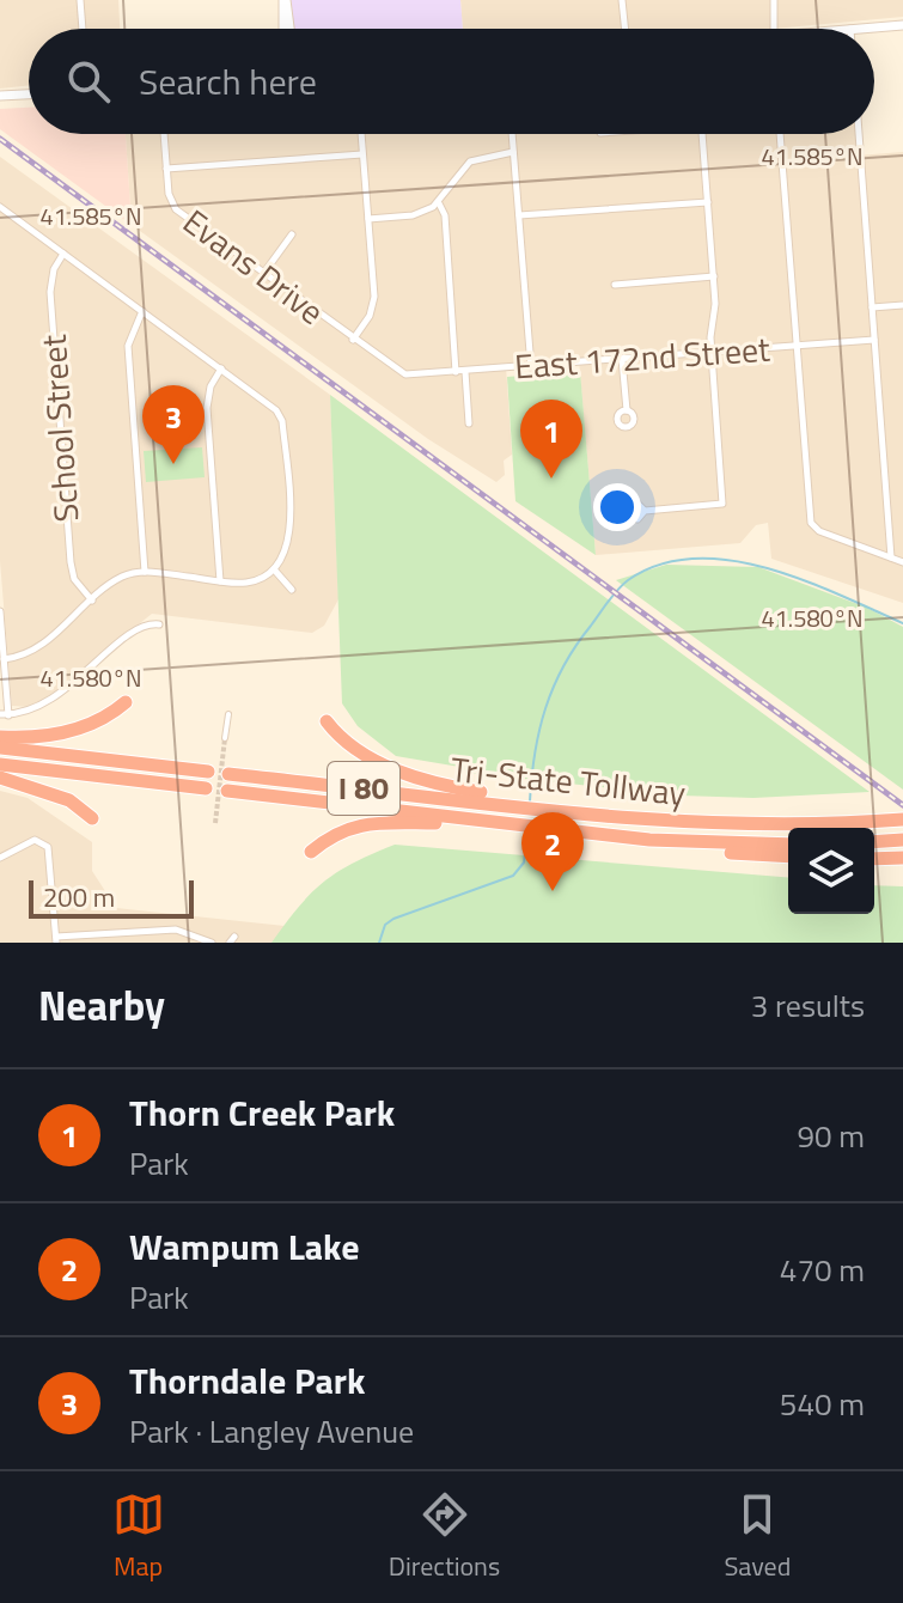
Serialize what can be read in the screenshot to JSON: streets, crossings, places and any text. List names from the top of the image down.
{
  "streets": {
    "highway": ["Tri-State Tollway", "I 80"],
    "street": ["Evans Drive", "East 172nd Street", "School Street"]
  },
  "crossings": [
    ["Evans Drive", "East 172nd Street"]
  ],
  "scale_bar": "200 m",
  "page": {
    "search": "Search here",
    "pins": ["3", "1", "2"],
    "scale": "200 m",
    "heading": ["Nearby", "3 results"],
    "list": [
      {
        "mark": "1",
        "name": "Thorn Creek Park",
        "note": "Park",
        "value": "90 m"
      },
      {
        "mark": "2",
        "name": "Wampum Lake",
        "note": "Park",
        "value": "470 m"
      },
      {
        "mark": "3",
        "name": "Thorndale Park",
        "note": "Park · Langley Avenue",
        "value": "540 m"
      }
    ],
    "nav": ["Map", "Directions", "Saved"]
  },
  "coordinates": ["41.585°N", "41.580°N"]
}
